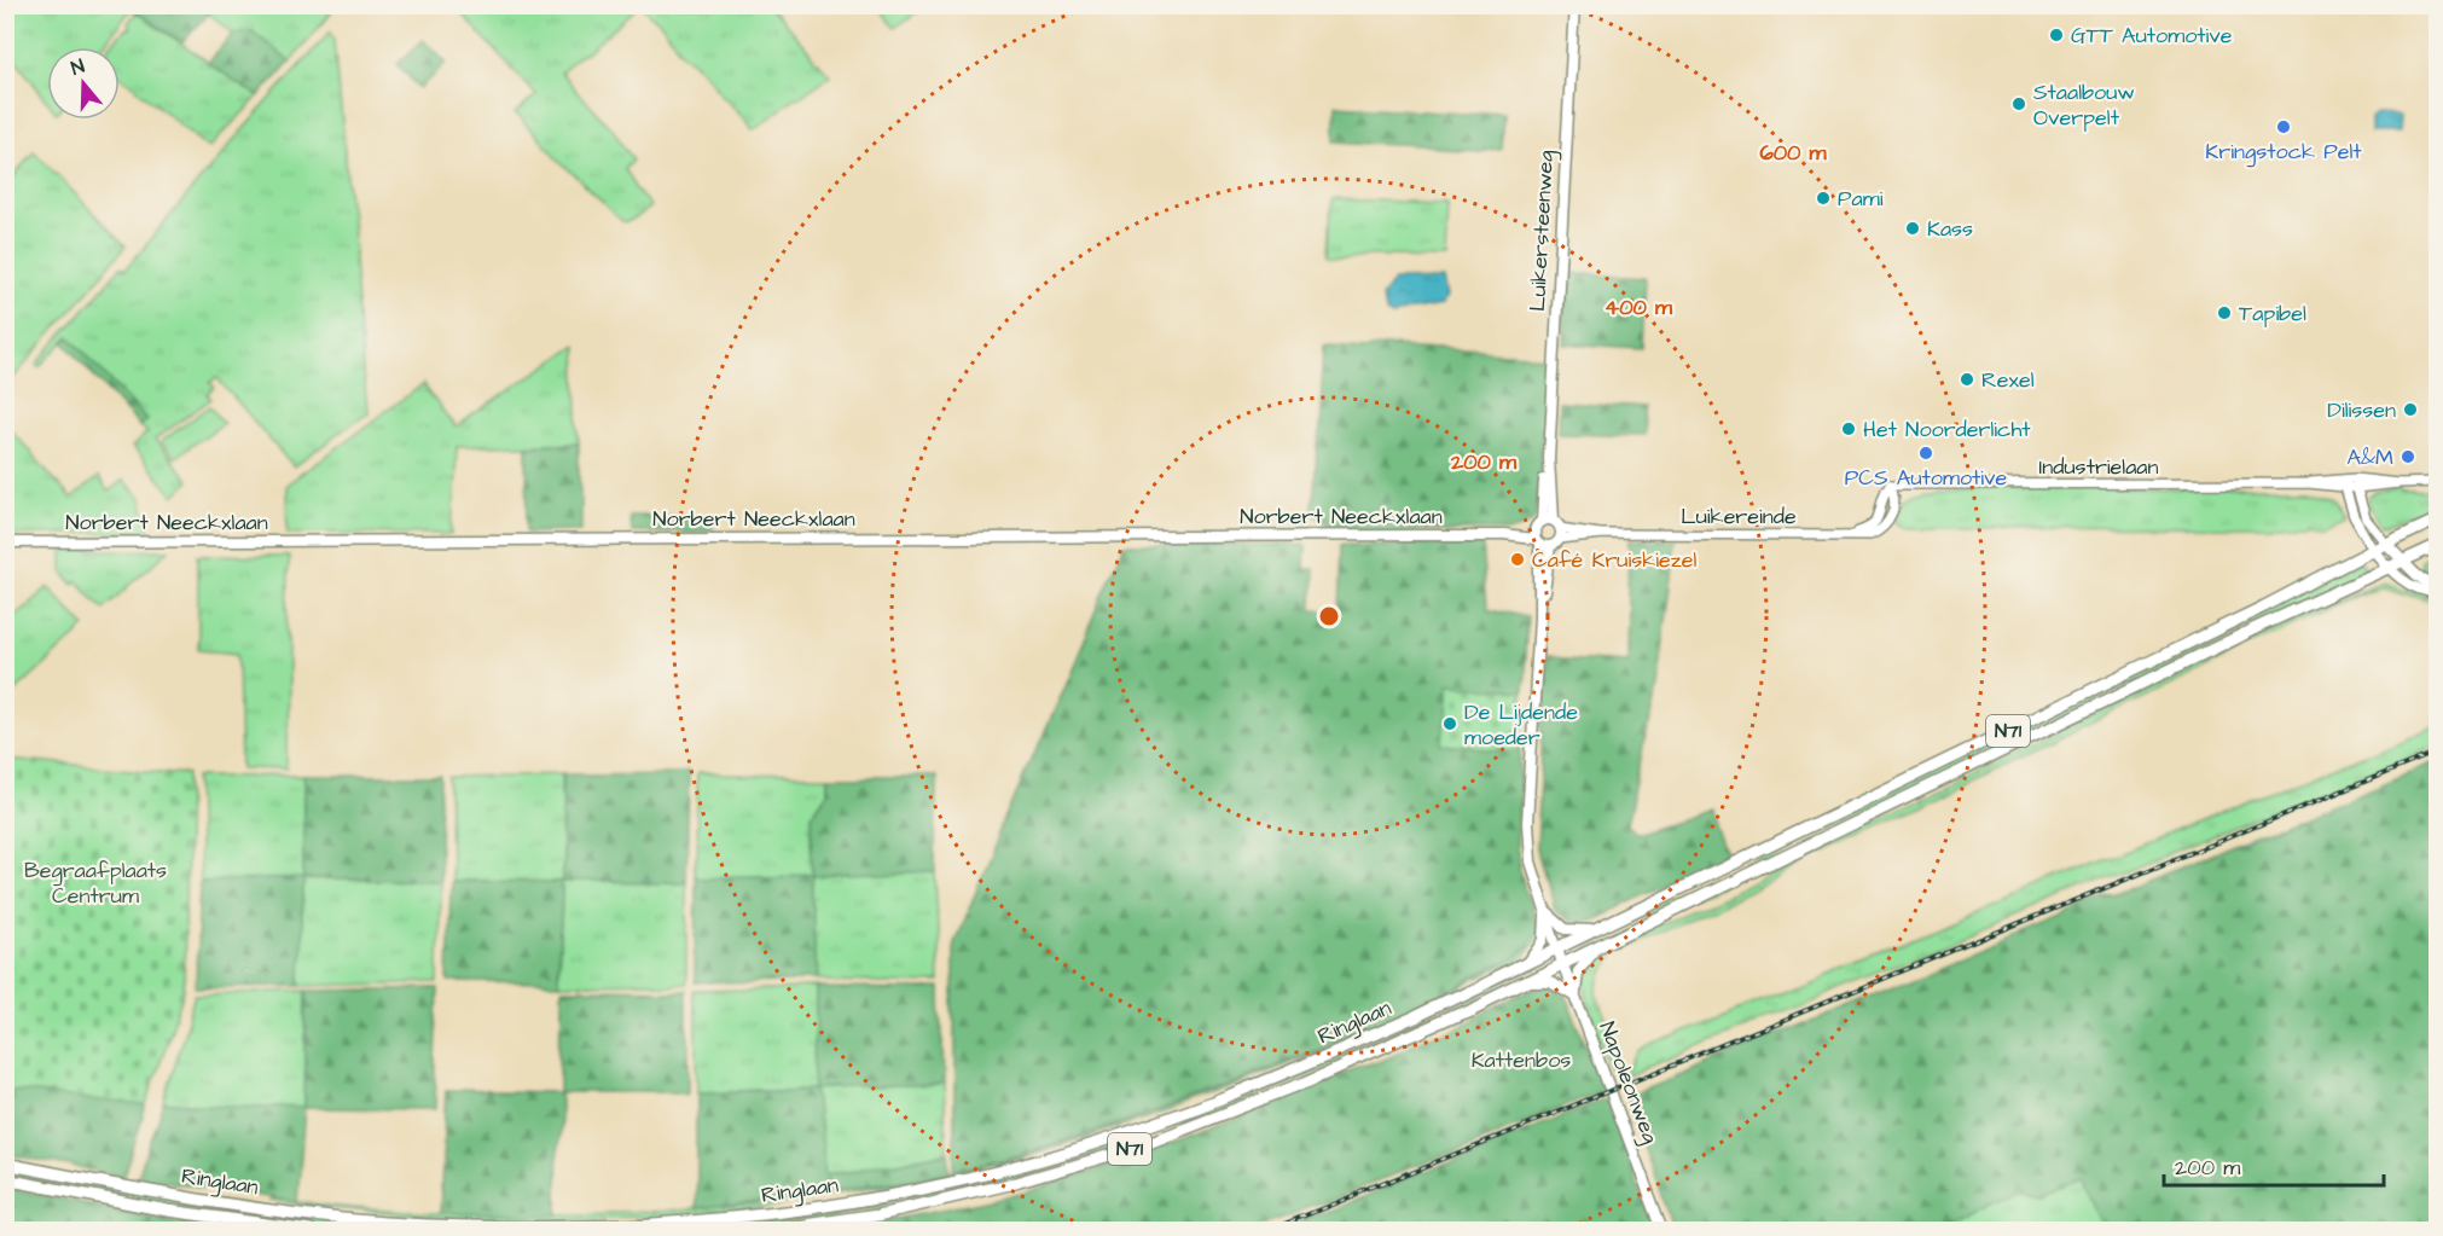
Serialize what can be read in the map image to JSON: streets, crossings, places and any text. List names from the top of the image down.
{
  "streets": {
    "highway": ["N71", "Ringlaan"],
    "main road": ["Luikersteenweg", "Norbert Neeckxlaan", "Napoleonweg"],
    "street": ["Industrielaan", "Luikereinde"]
  },
  "crossings": [
    ["Luikersteenweg", "Norbert Neeckxlaan"],
    ["Luikersteenweg", "N71"],
    ["Luikersteenweg", "Ringlaan"],
    ["Luikersteenweg", "Napoleonweg"],
    ["Industrielaan", "Luikereinde"],
    ["Norbert Neeckxlaan", "Luikereinde"],
    ["N71", "Ringlaan"],
    ["N71", "Napoleonweg"],
    ["Ringlaan", "Napoleonweg"]
  ],
  "parks": ["Begraafplaats Centrum", "Kattenbos"],
  "places": [
    "GTT Automotive",
    "Staalbouw Overpelt",
    "Kringstock Pelt",
    "Pami",
    "Kass",
    "Tapibel",
    "Rexel",
    "Dilissen",
    "Het Noorderlicht",
    "PCS Automotive",
    "A&M",
    "Café Kruiskiezel",
    "De Lijdende moeder"
  ],
  "scale_bar": "200 m",
  "north": "top",
  "rings": ["600 m", "400 m", "200 m"]
}
